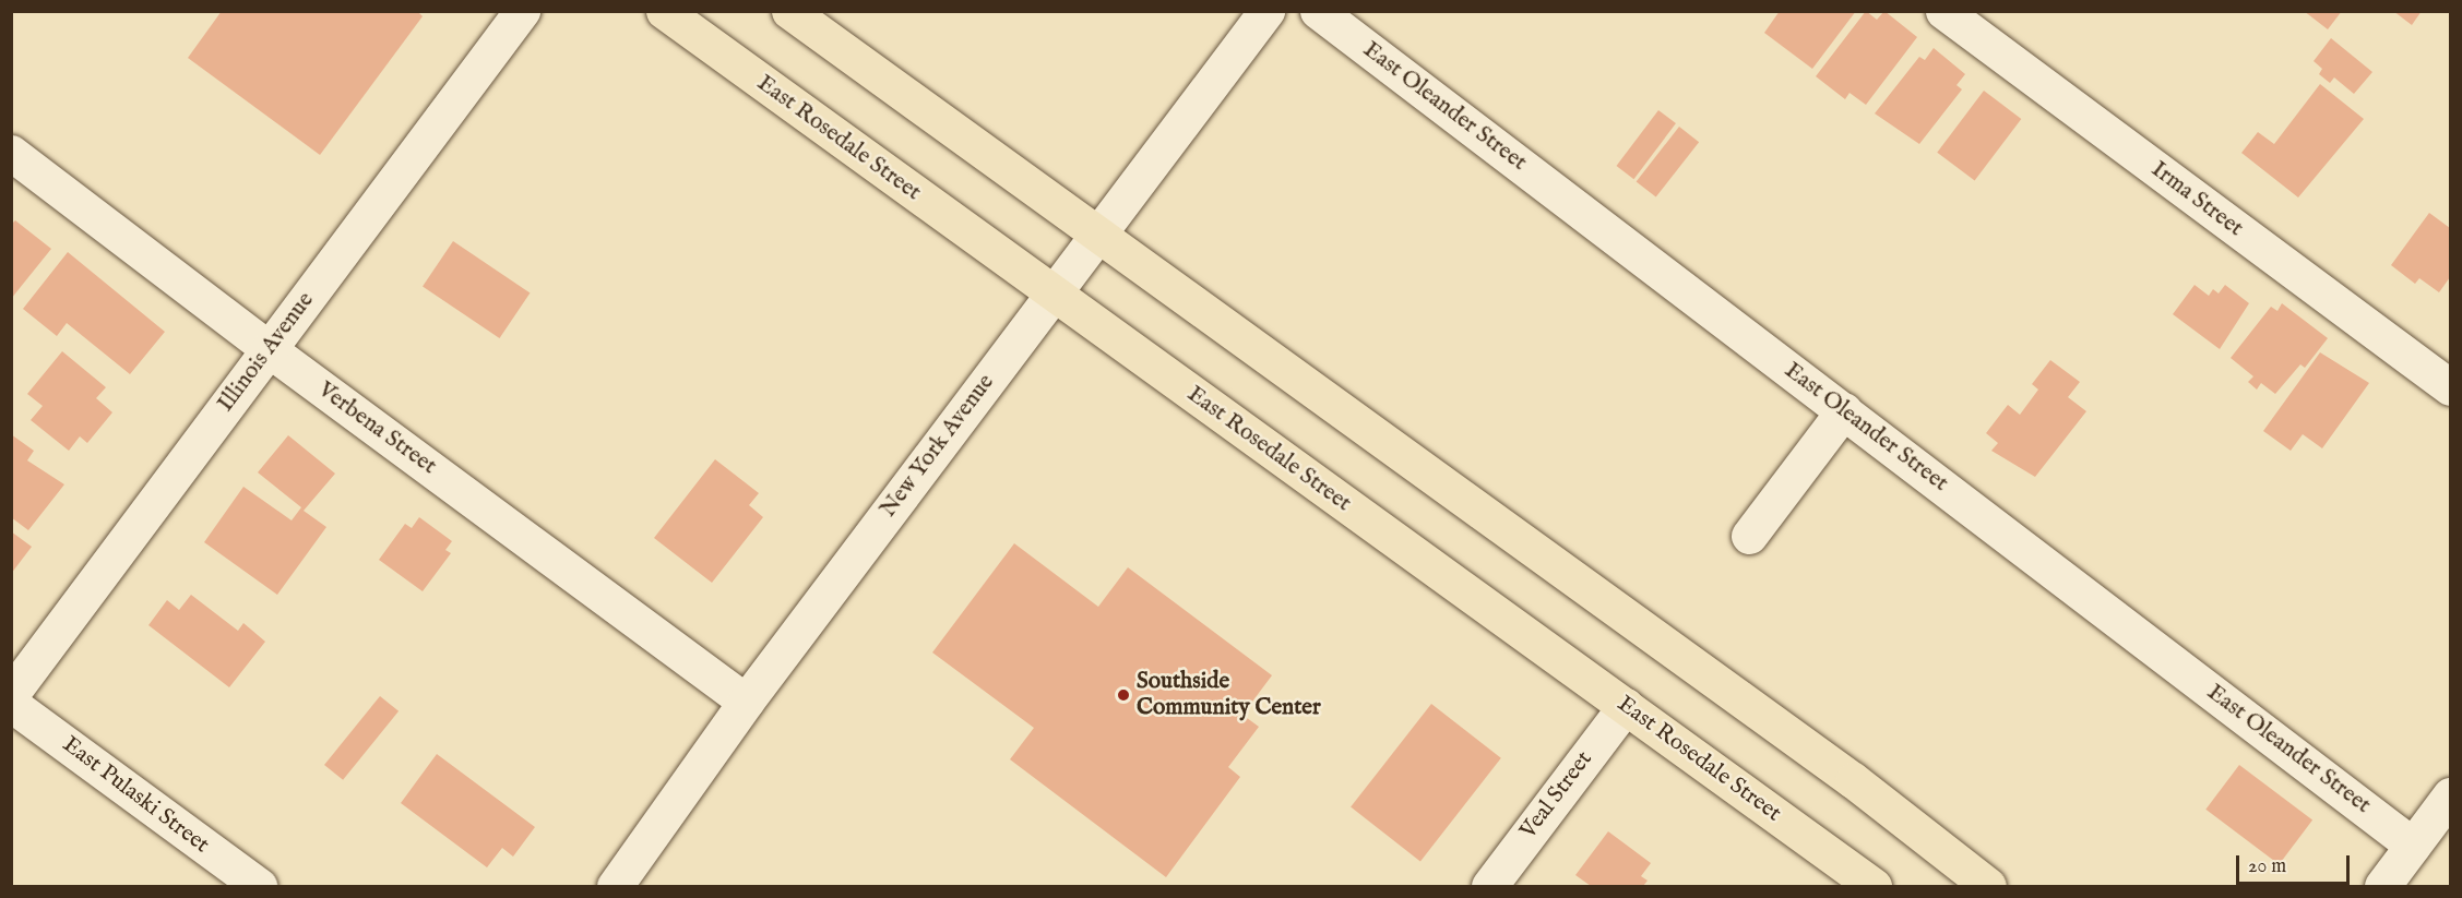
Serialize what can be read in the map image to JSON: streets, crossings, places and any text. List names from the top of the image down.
{
  "streets": {
    "main road": ["East Rosedale Street"],
    "street": [
      "East Oleander Street",
      "Irma Street",
      "Illinois Avenue",
      "Verbena Street",
      "New York Avenue",
      "East Pulaski Street",
      "Veal Street"
    ]
  },
  "crossings": [
    ["East Rosedale Street", "New York Avenue"],
    ["East Rosedale Street", "Veal Street"],
    ["Illinois Avenue", "Verbena Street"],
    ["Verbena Street", "New York Avenue"]
  ],
  "places": ["Southside Community Center"],
  "scale_bar": "20 m"
}
